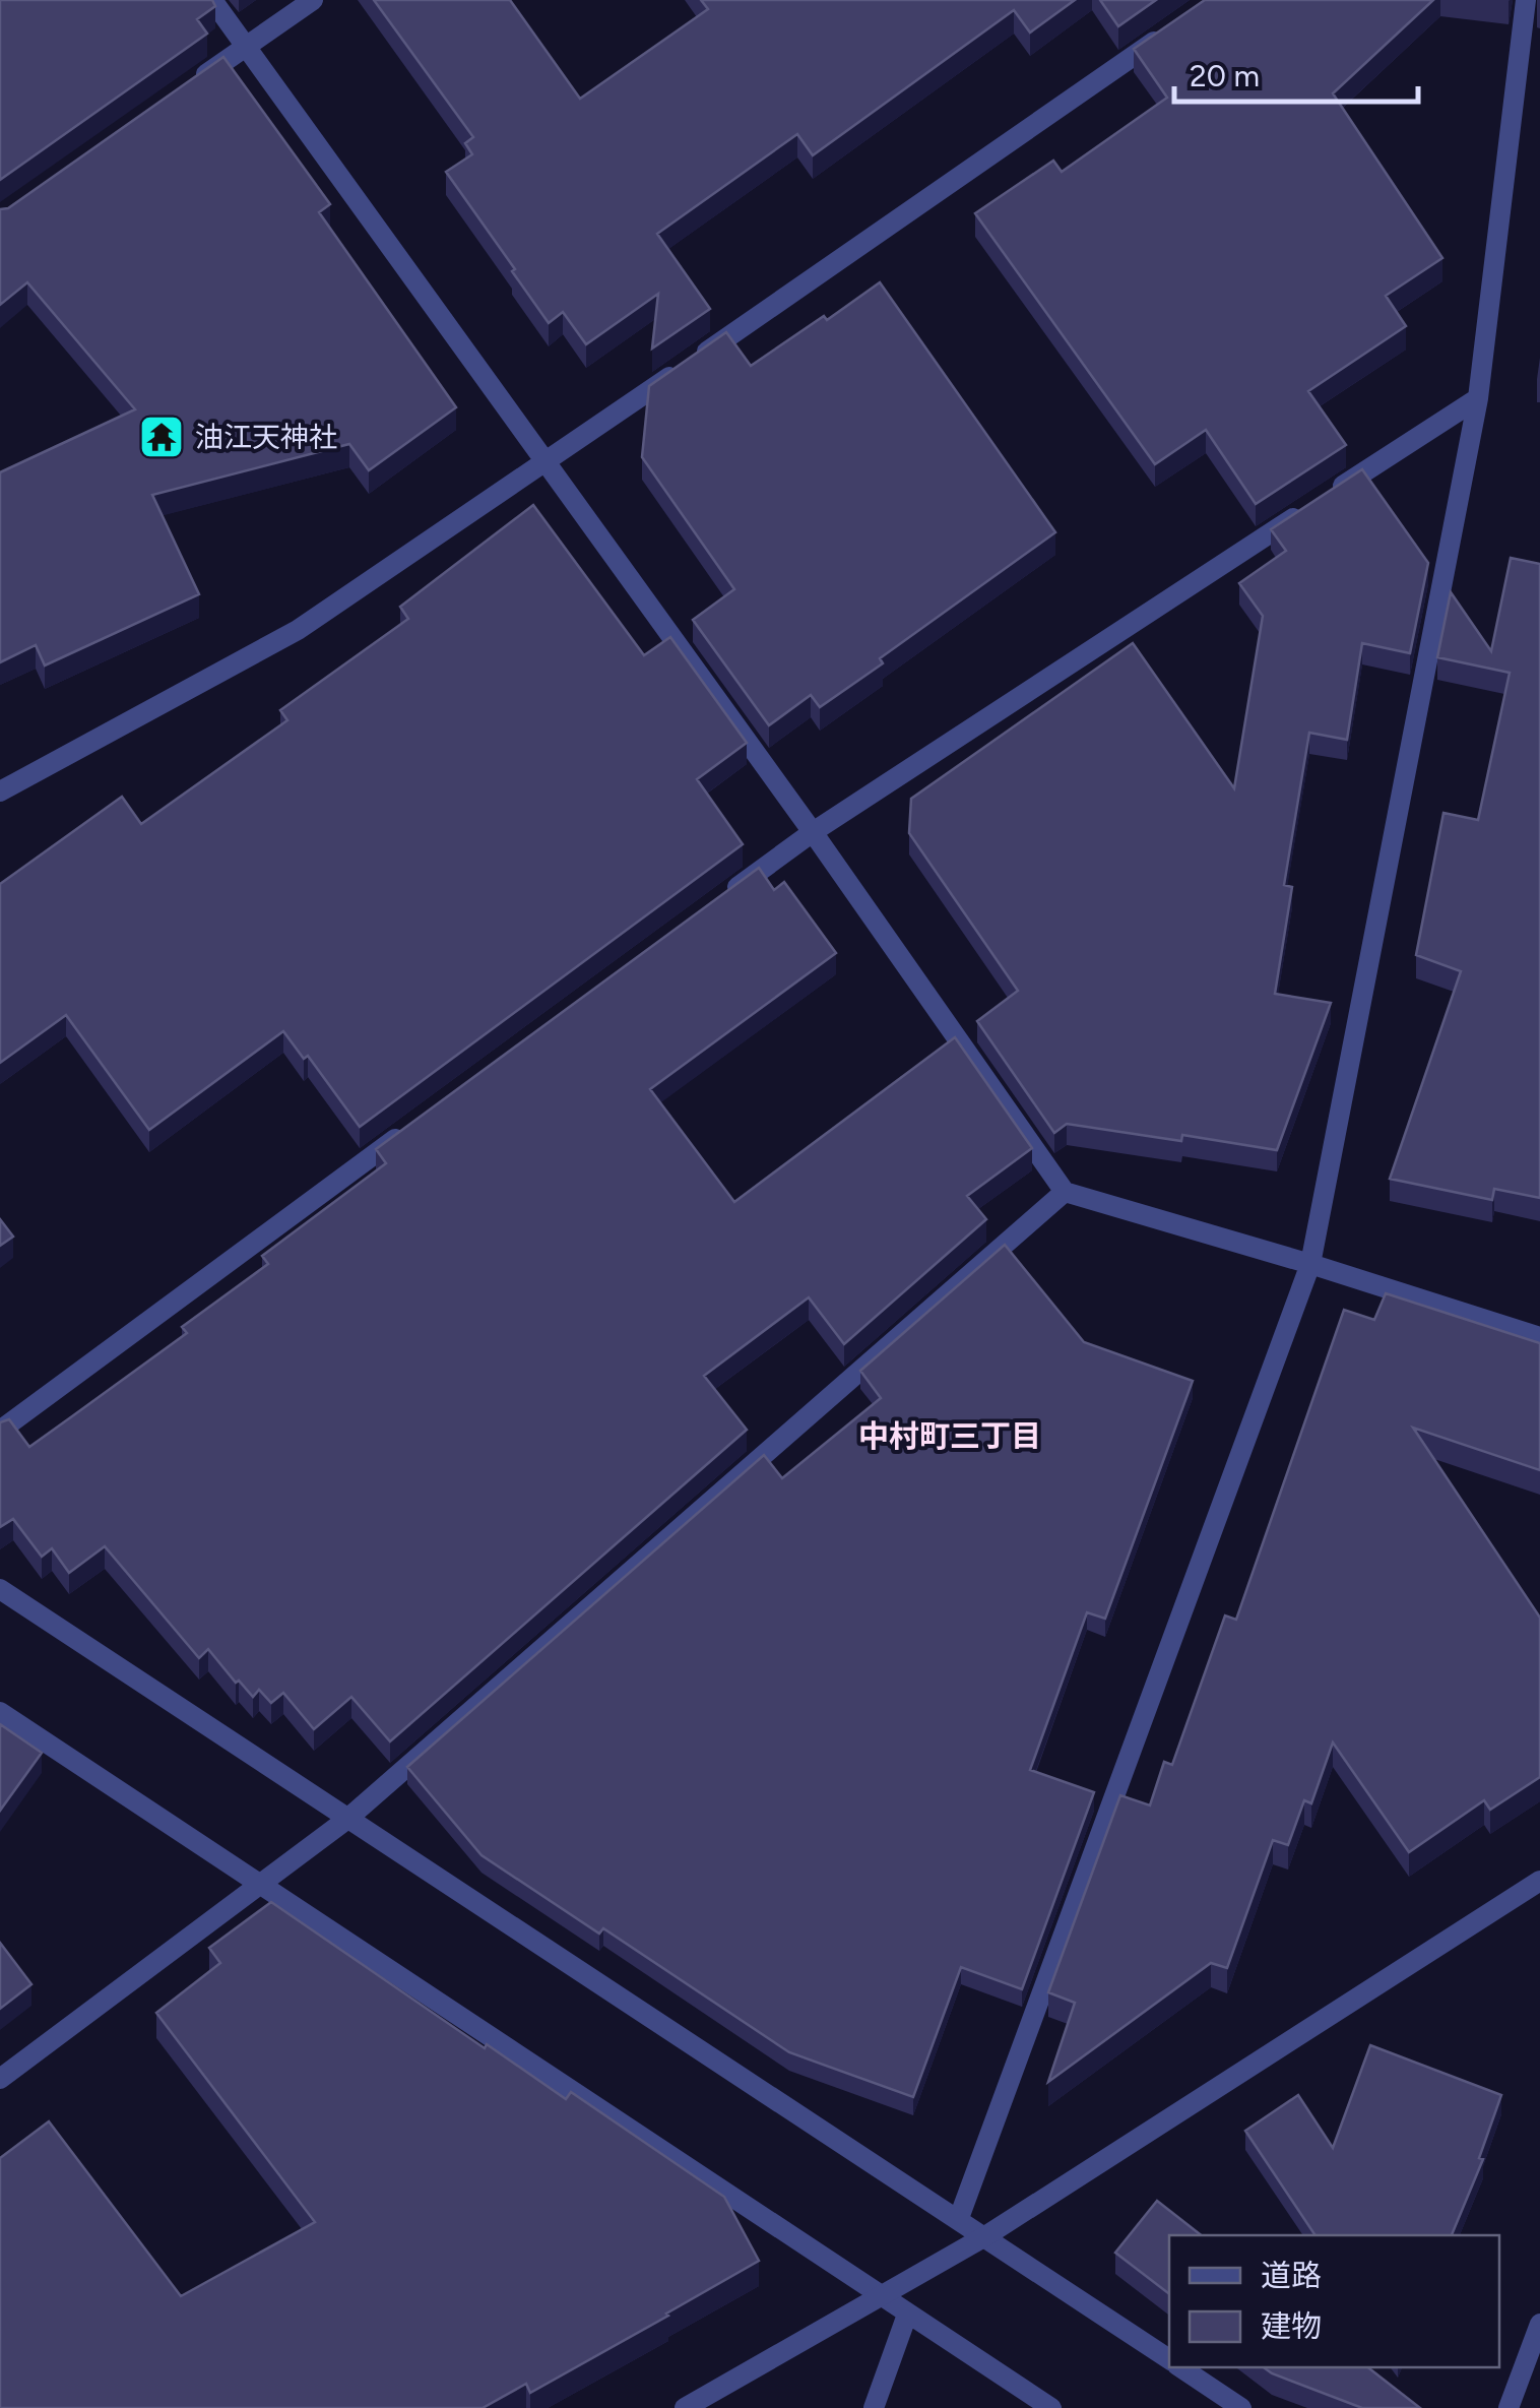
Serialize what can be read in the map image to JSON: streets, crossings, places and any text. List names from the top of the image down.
{
  "districts": ["中村町三丁目"],
  "places": {
    "temple": ["油江天神社"]
  },
  "legend": ["道路", "建物"],
  "scale_bar": "20 m"
}
